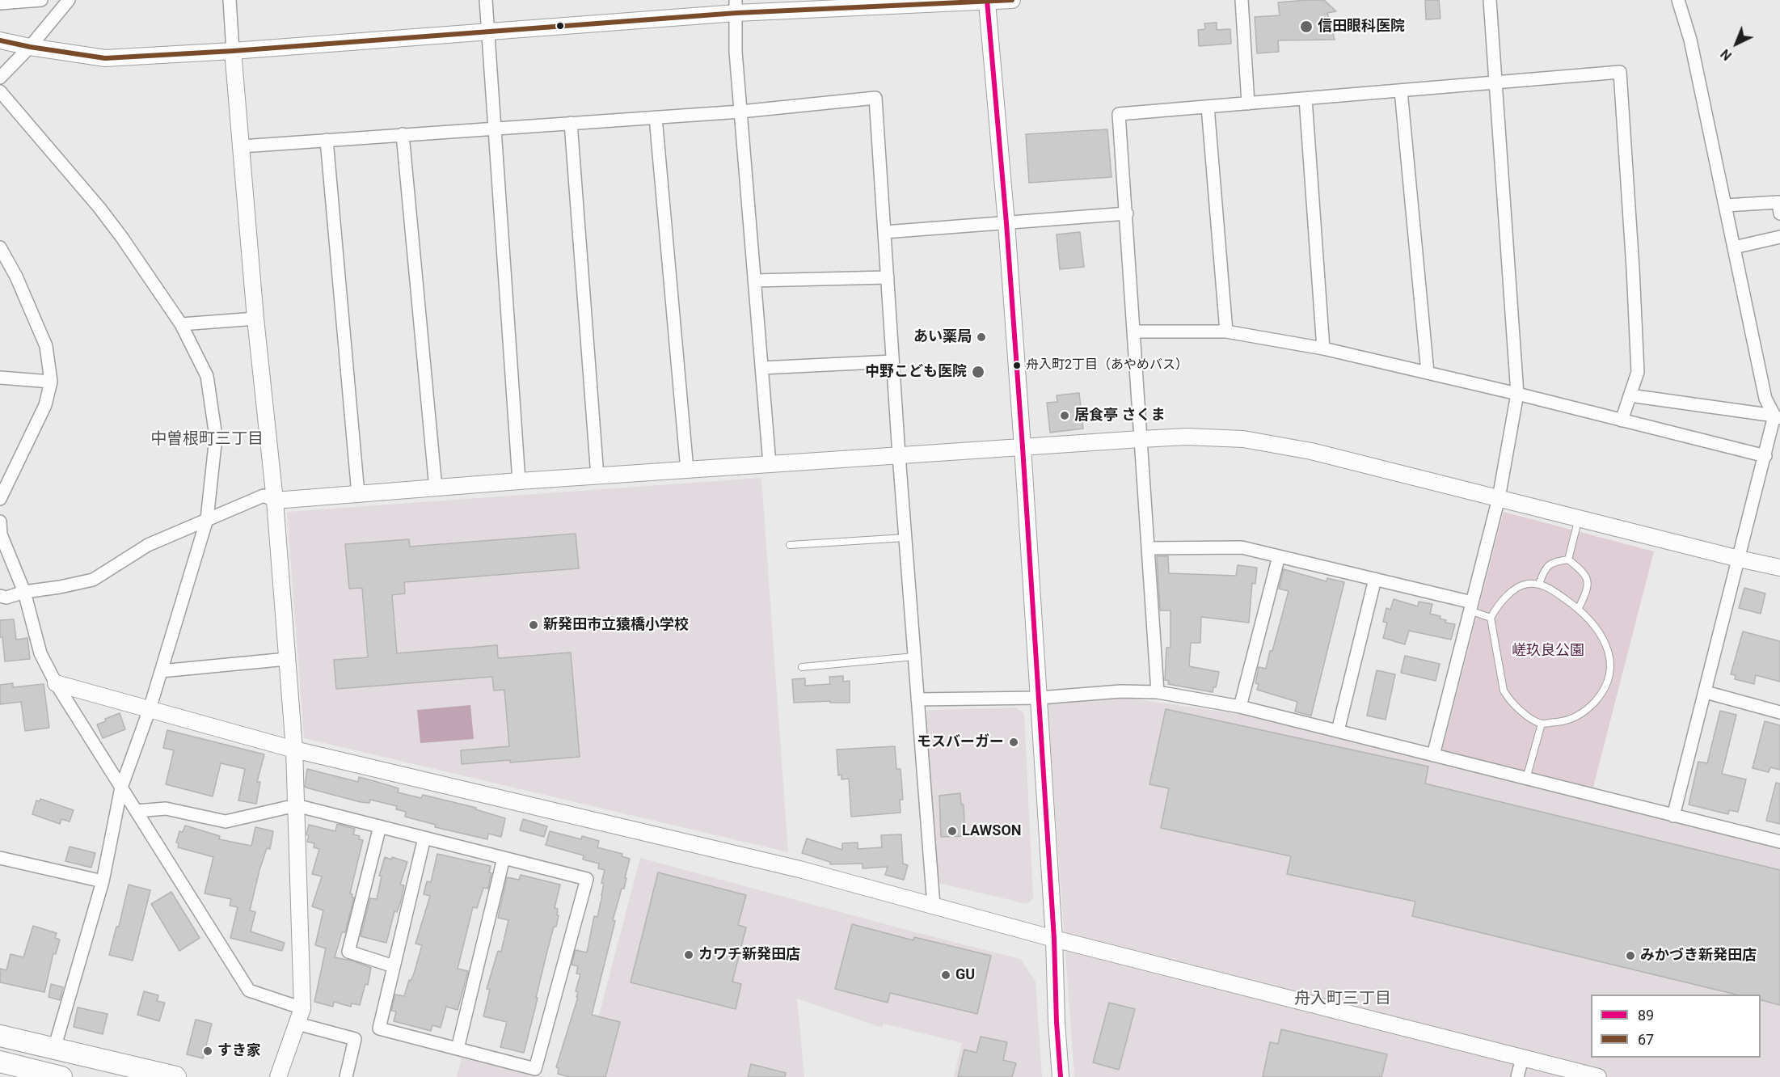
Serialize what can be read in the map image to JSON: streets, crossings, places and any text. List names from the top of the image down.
{
  "districts": ["中曽根町三丁目", "舟入町三丁目"],
  "parks": ["嵯玖良公園"],
  "places": [
    "信田眼科医院",
    "あい薬局",
    "舟入町2丁目（あやめバス）",
    "中野こども医院",
    "居食亭 さくま",
    "新発田市立猿橋小学校",
    "モスバーガー",
    "LAWSON",
    "カワチ新発田店",
    "みかづき新発田店",
    "GU",
    "すき家"
  ],
  "lines": ["transit line 89", "transit line 67"],
  "legend": ["89", "67"],
  "north": "bottom left"
}
